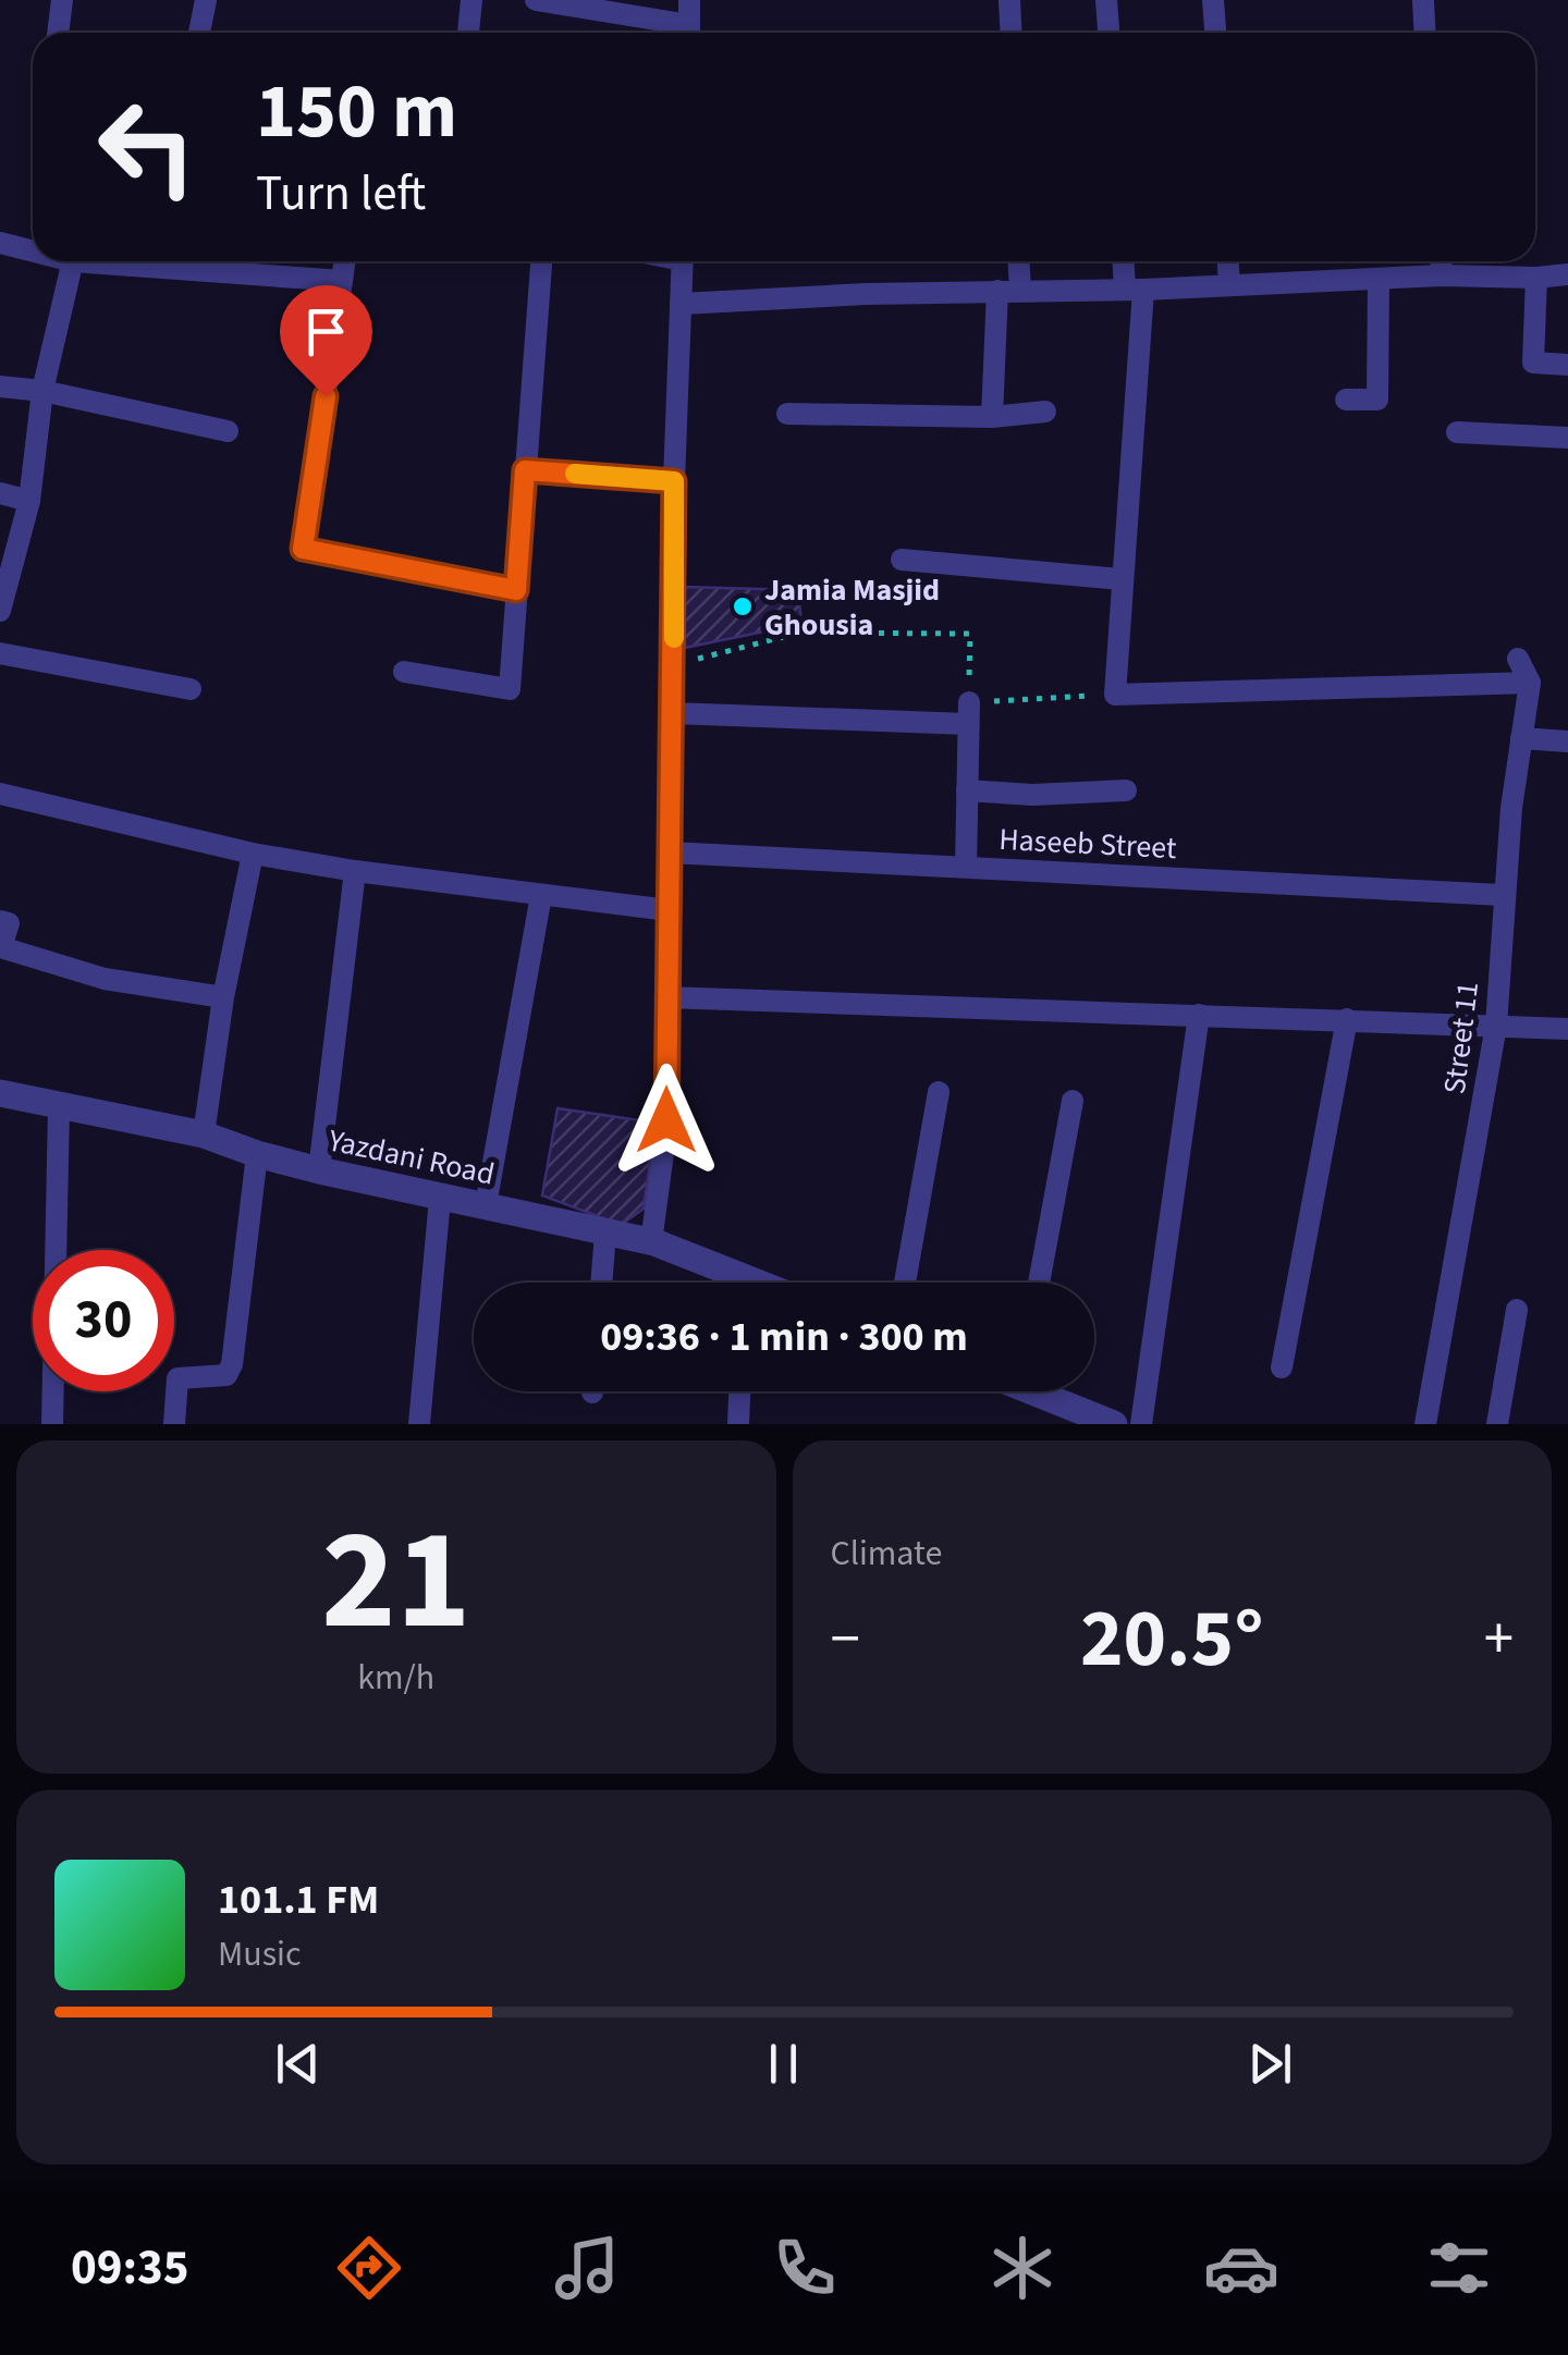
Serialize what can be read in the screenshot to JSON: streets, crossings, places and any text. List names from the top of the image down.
{
  "streets": {
    "street": ["Haseeb Street", "Street 11", "Yazdani Road"]
  },
  "crossings": [
    ["Haseeb Street", "Street 11"]
  ],
  "places": ["Jamia Masjid Ghousia"],
  "page": {
    "turn": ["150 m", "Turn left"],
    "limit": "30",
    "trip": "09:36 · 1 min · 300 m",
    "tile": [
      ["21", "km/h"],
      "Climate"
    ],
    "heat": ["−", "20.5°", "+"],
    "song": ["101.1 FM", "Music"],
    "tabs": "09:35"
  }
}
